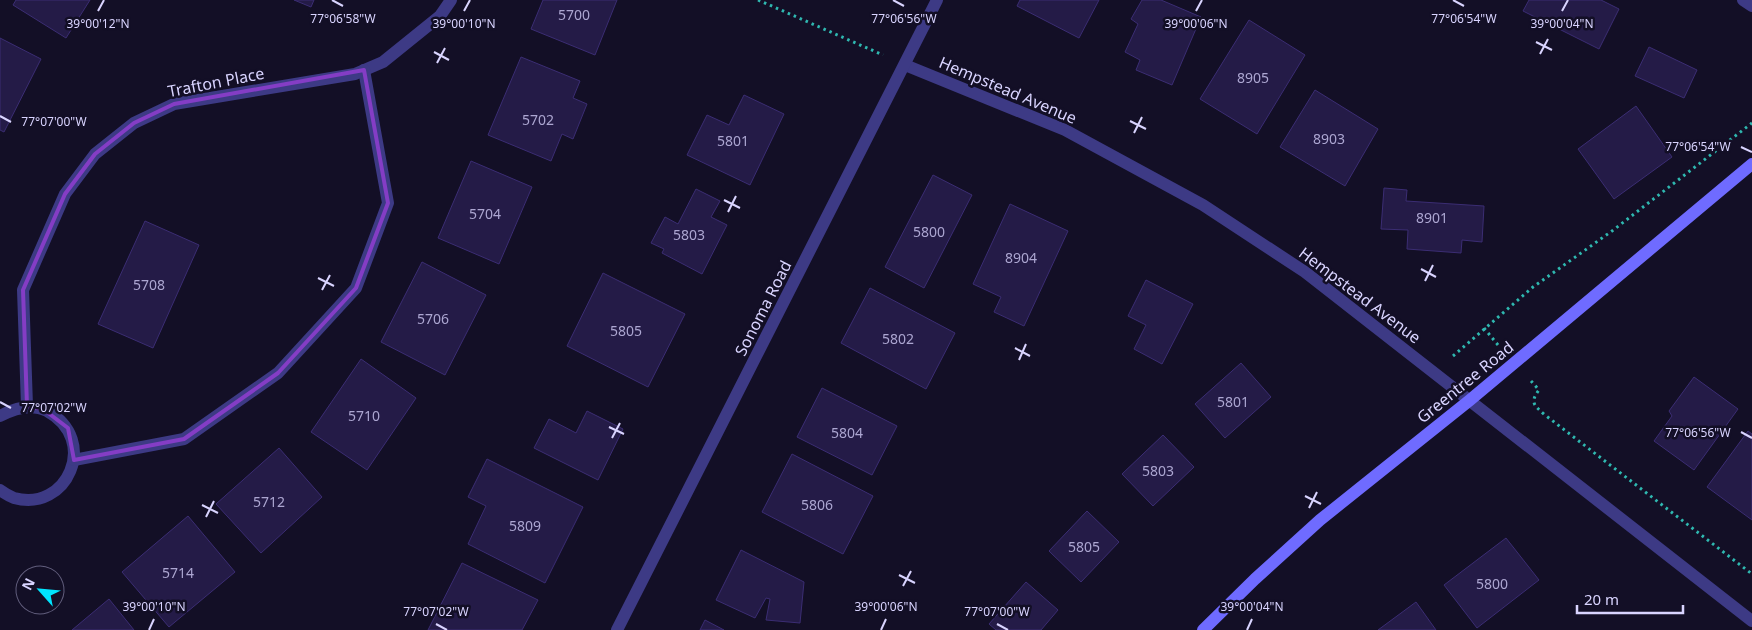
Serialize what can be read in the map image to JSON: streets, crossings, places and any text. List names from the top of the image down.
{
  "streets": {
    "street": [
      "Trafton Place",
      "Hempstead Avenue",
      "Sonoma Road",
      "Greentree Road"
    ]
  },
  "crossings": [
    ["Hempstead Avenue", "Sonoma Road"],
    ["Hempstead Avenue", "Greentree Road"]
  ],
  "house_numbers": [
    "5700",
    "8905",
    "5702",
    "8903",
    "5801",
    "5704",
    "8901",
    "5800",
    "5803",
    "8904",
    "5708",
    "5706",
    "5805",
    "5802",
    "5801",
    "5710",
    "5804",
    "5803",
    "5712",
    "5806",
    "5809",
    "5805",
    "5714",
    "5800"
  ],
  "scale_bar": "20 m",
  "north": "top left",
  "coordinates": [
    "77°06'56\"W",
    "77°06'54\"W",
    "77°06'58\"W",
    "39°00'12\"N",
    "39°00'10\"N",
    "39°00'06\"N",
    "39°00'04\"N",
    "77°07'00\"W",
    "77°07'02\"W"
  ]
}
